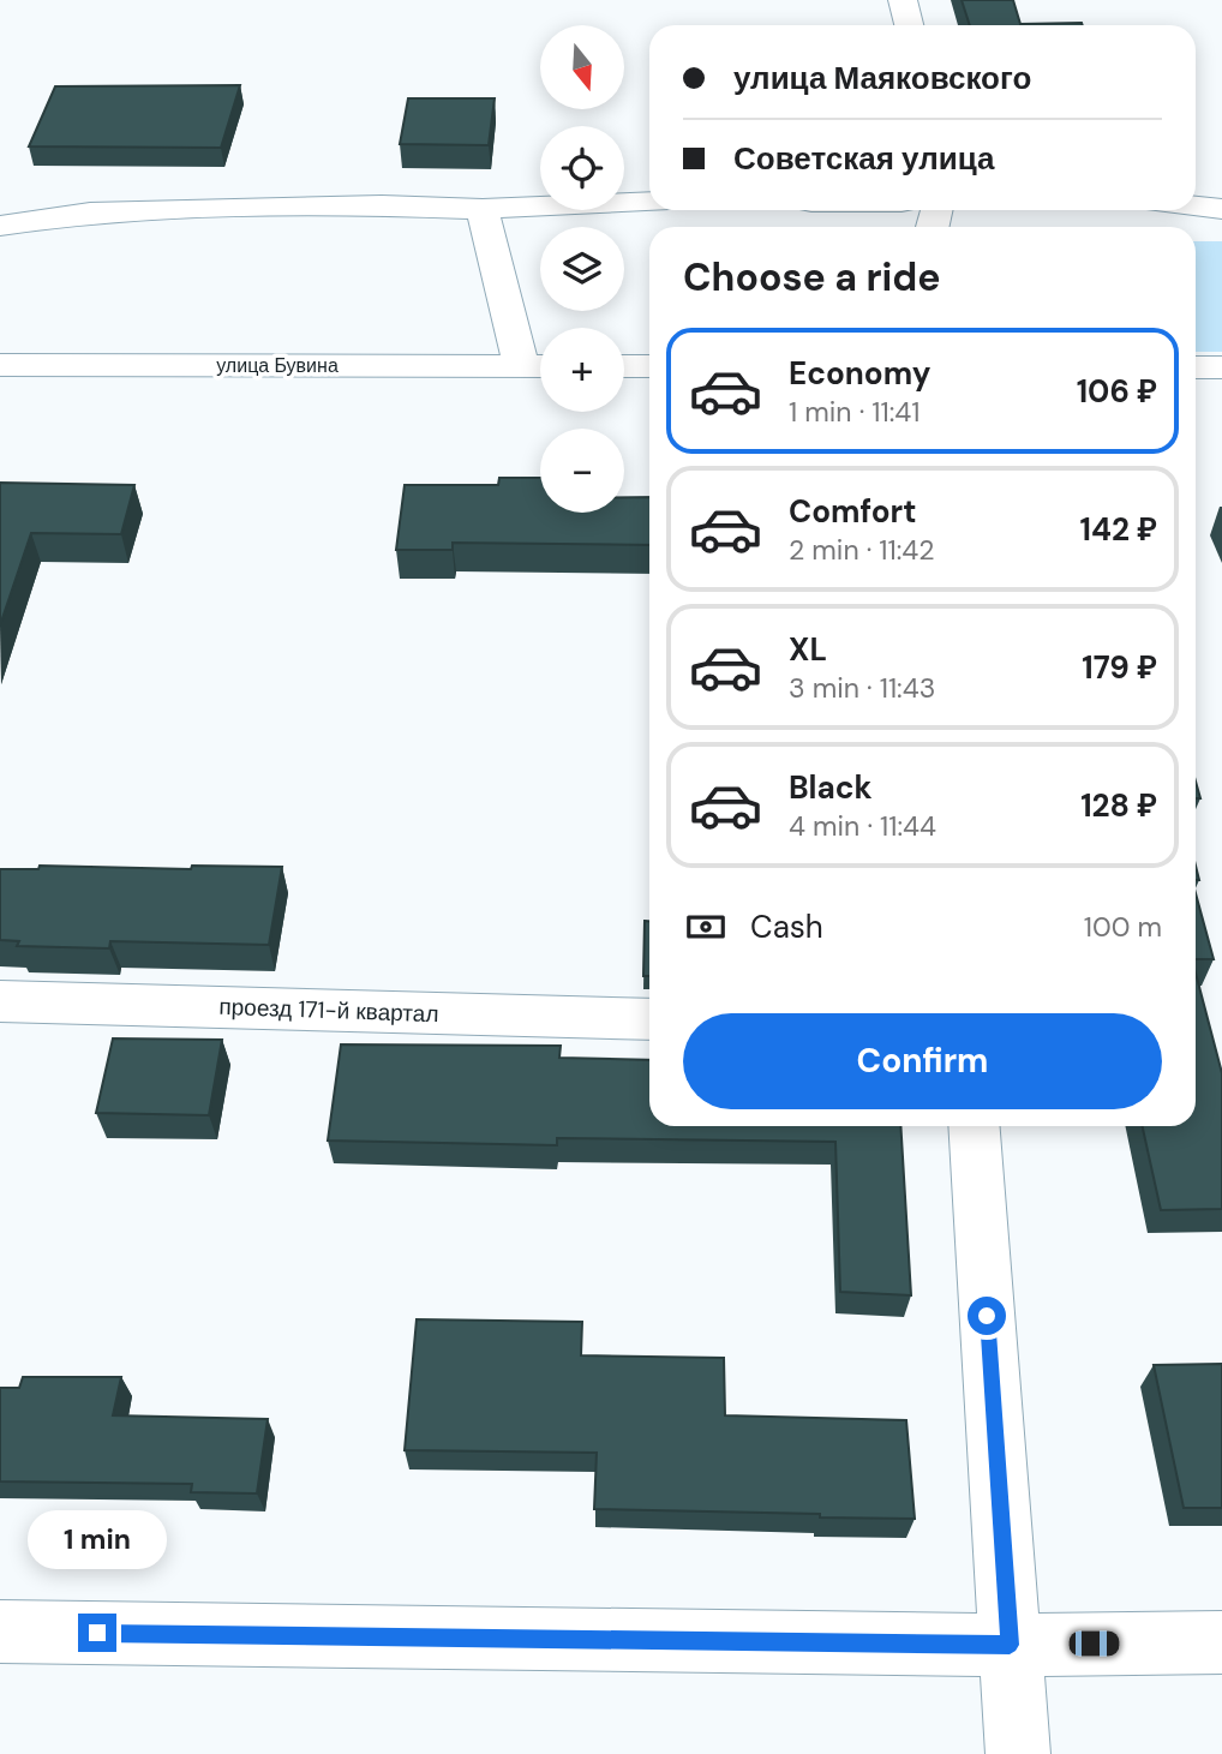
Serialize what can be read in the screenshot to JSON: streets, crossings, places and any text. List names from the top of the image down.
{
  "streets": {
    "street": ["улица Бувина", "проезд 171-й квартал"]
  },
  "north": "bottom",
  "page": {
    "map_buttons": ["+", "−"],
    "banner": ["улица Маяковского", "Советская улица"],
    "heading": "Choose a ride",
    "list": [
      {
        "name": "Economy",
        "note": "1 min · 11:41",
        "value": "106 ₽"
      },
      {
        "name": "Comfort",
        "note": "2 min · 11:42",
        "value": "142 ₽"
      },
      {
        "name": "XL",
        "note": "3 min · 11:43",
        "value": "179 ₽"
      },
      {
        "name": "Black",
        "note": "4 min · 11:44",
        "value": "128 ₽"
      }
    ],
    "pay": ["Cash", "100 m"],
    "buttons": "Confirm",
    "bubble": "1 min"
  }
}
